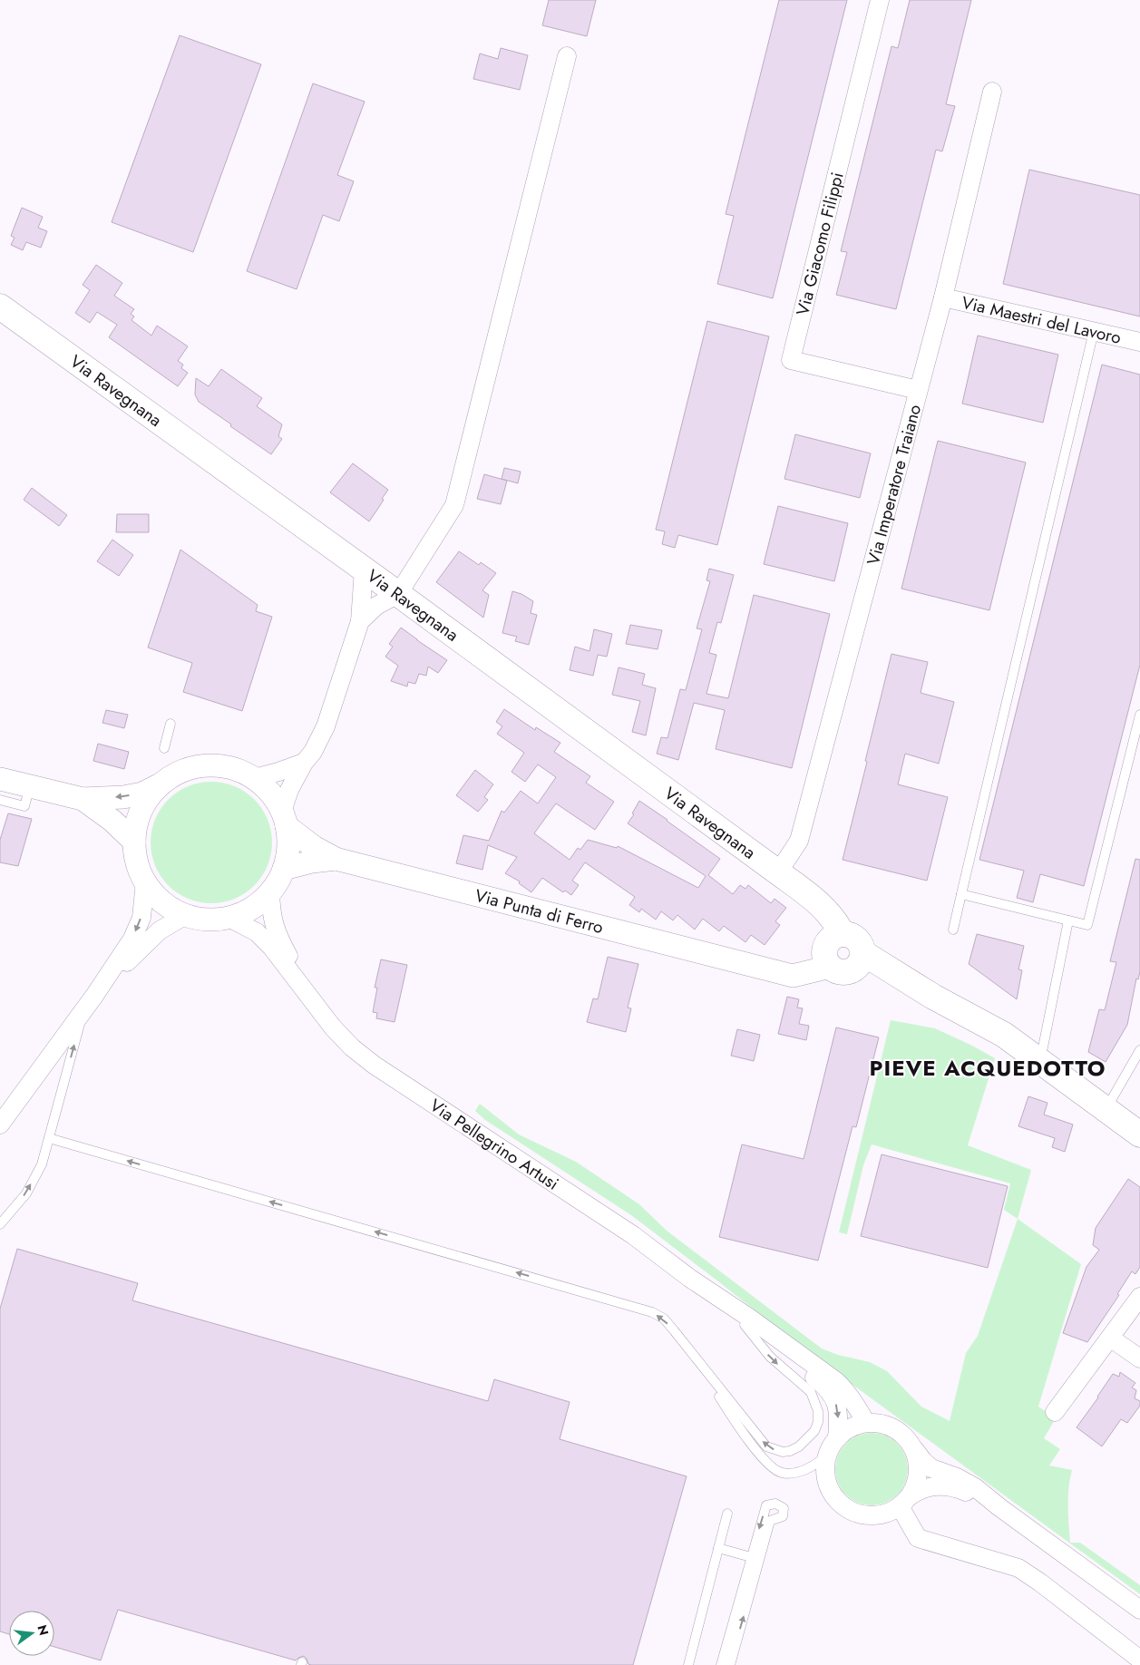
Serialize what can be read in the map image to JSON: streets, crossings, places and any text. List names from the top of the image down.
{
  "streets": {
    "main road": ["Via Ravegnana"],
    "street": [
      "Via Giacomo Filippi",
      "Via Maestri del Lavoro",
      "Via Imperatore Traiano",
      "Via Punta di Ferro",
      "Via Pellegrino Artusi"
    ]
  },
  "crossings": [
    ["Via Giacomo Filippi", "Via Imperatore Traiano"],
    ["Via Maestri del Lavoro", "Via Imperatore Traiano"],
    ["Via Ravegnana", "Via Imperatore Traiano"],
    ["Via Ravegnana", "Via Punta di Ferro"]
  ],
  "districts": ["PIEVE ACQUEDOTTO"],
  "north": "right"
}
